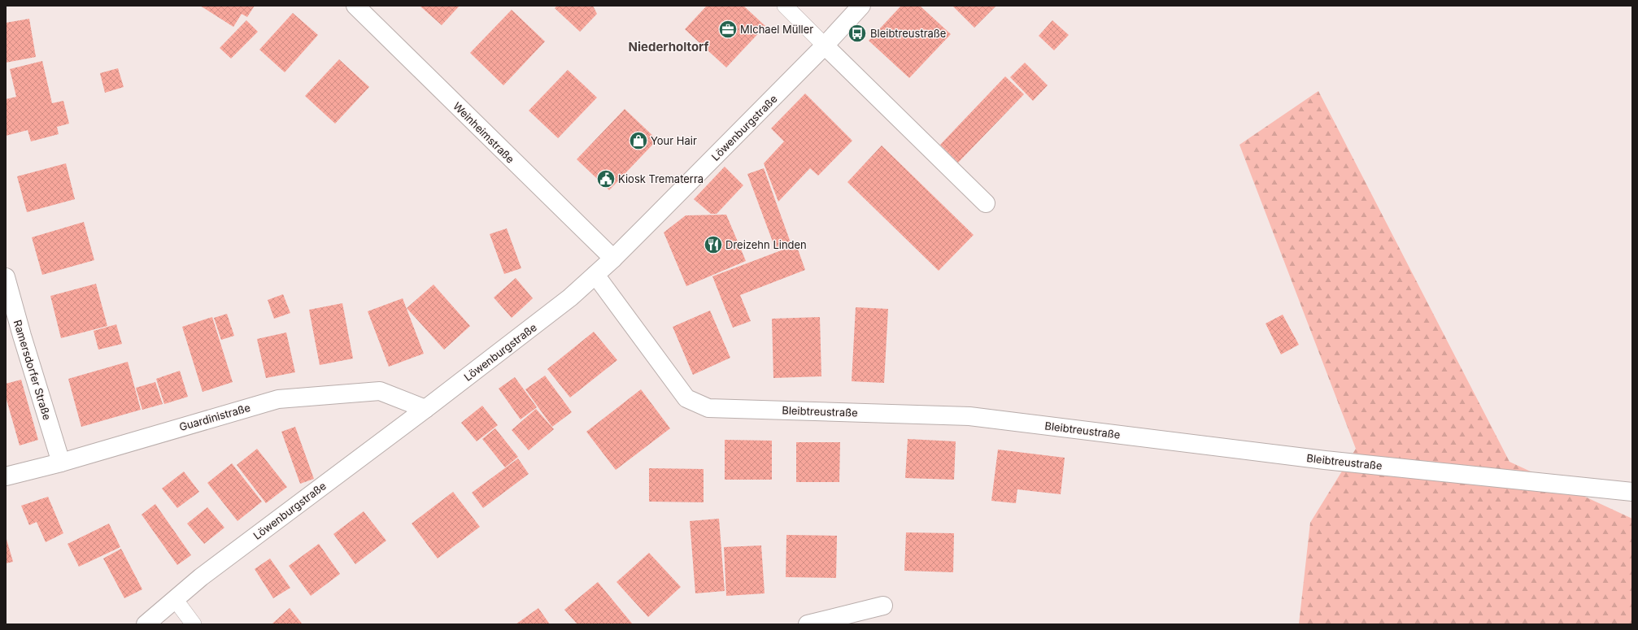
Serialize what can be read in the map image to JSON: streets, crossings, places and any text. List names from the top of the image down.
{
  "streets": {
    "street": [
      "Löwenburgstraße",
      "Weinheimstraße",
      "Ramersdorfer Straße",
      "Bleibtreustraße",
      "Guardinistraße"
    ]
  },
  "crossings": [
    ["Löwenburgstraße", "Weinheimstraße"],
    ["Löwenburgstraße", "Bleibtreustraße"],
    ["Löwenburgstraße", "Guardinistraße"],
    ["Ramersdorfer Straße", "Guardinistraße"]
  ],
  "districts": ["Niederholtorf"],
  "places": {
    "office": ["MIchael Müller"],
    "bus stop": ["Bleibtreustraße"],
    "shop": ["Your Hair"],
    "public building": ["Kiosk Trematerra"],
    "restaurant": ["Dreizehn Linden"]
  }
}
